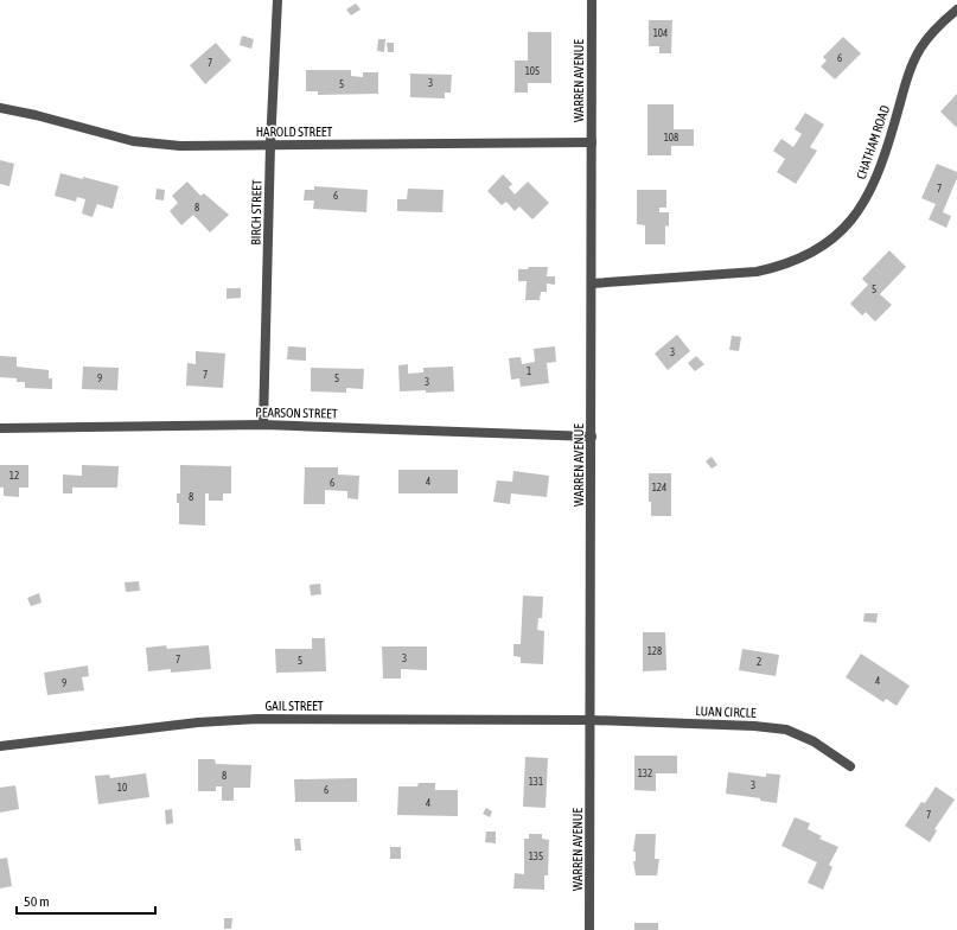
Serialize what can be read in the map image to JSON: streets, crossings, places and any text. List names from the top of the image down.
{
  "streets": {
    "street": [
      "WARREN AVENUE",
      "HAROLD STREET",
      "CHATHAM ROAD",
      "BIRCH STREET",
      "PEARSON STREET",
      "GAIL STREET",
      "LUAN CIRCLE"
    ]
  },
  "crossings": [
    ["WARREN AVENUE", "HAROLD STREET"],
    ["WARREN AVENUE", "CHATHAM ROAD"],
    ["WARREN AVENUE", "PEARSON STREET"],
    ["WARREN AVENUE", "GAIL STREET"],
    ["WARREN AVENUE", "LUAN CIRCLE"],
    ["HAROLD STREET", "BIRCH STREET"],
    ["BIRCH STREET", "PEARSON STREET"],
    ["GAIL STREET", "LUAN CIRCLE"]
  ],
  "house_numbers": [
    "104",
    "6",
    "7",
    "105",
    "3",
    "5",
    "108",
    "7",
    "6",
    "8",
    "5",
    "3",
    "1",
    "7",
    "9",
    "5",
    "3",
    "12",
    "4",
    "6",
    "124",
    "8",
    "128",
    "3",
    "7",
    "5",
    "2",
    "4",
    "9",
    "132",
    "8",
    "131",
    "3",
    "10",
    "6",
    "4",
    "7",
    "135"
  ],
  "scale_bar": "50 m"
}
